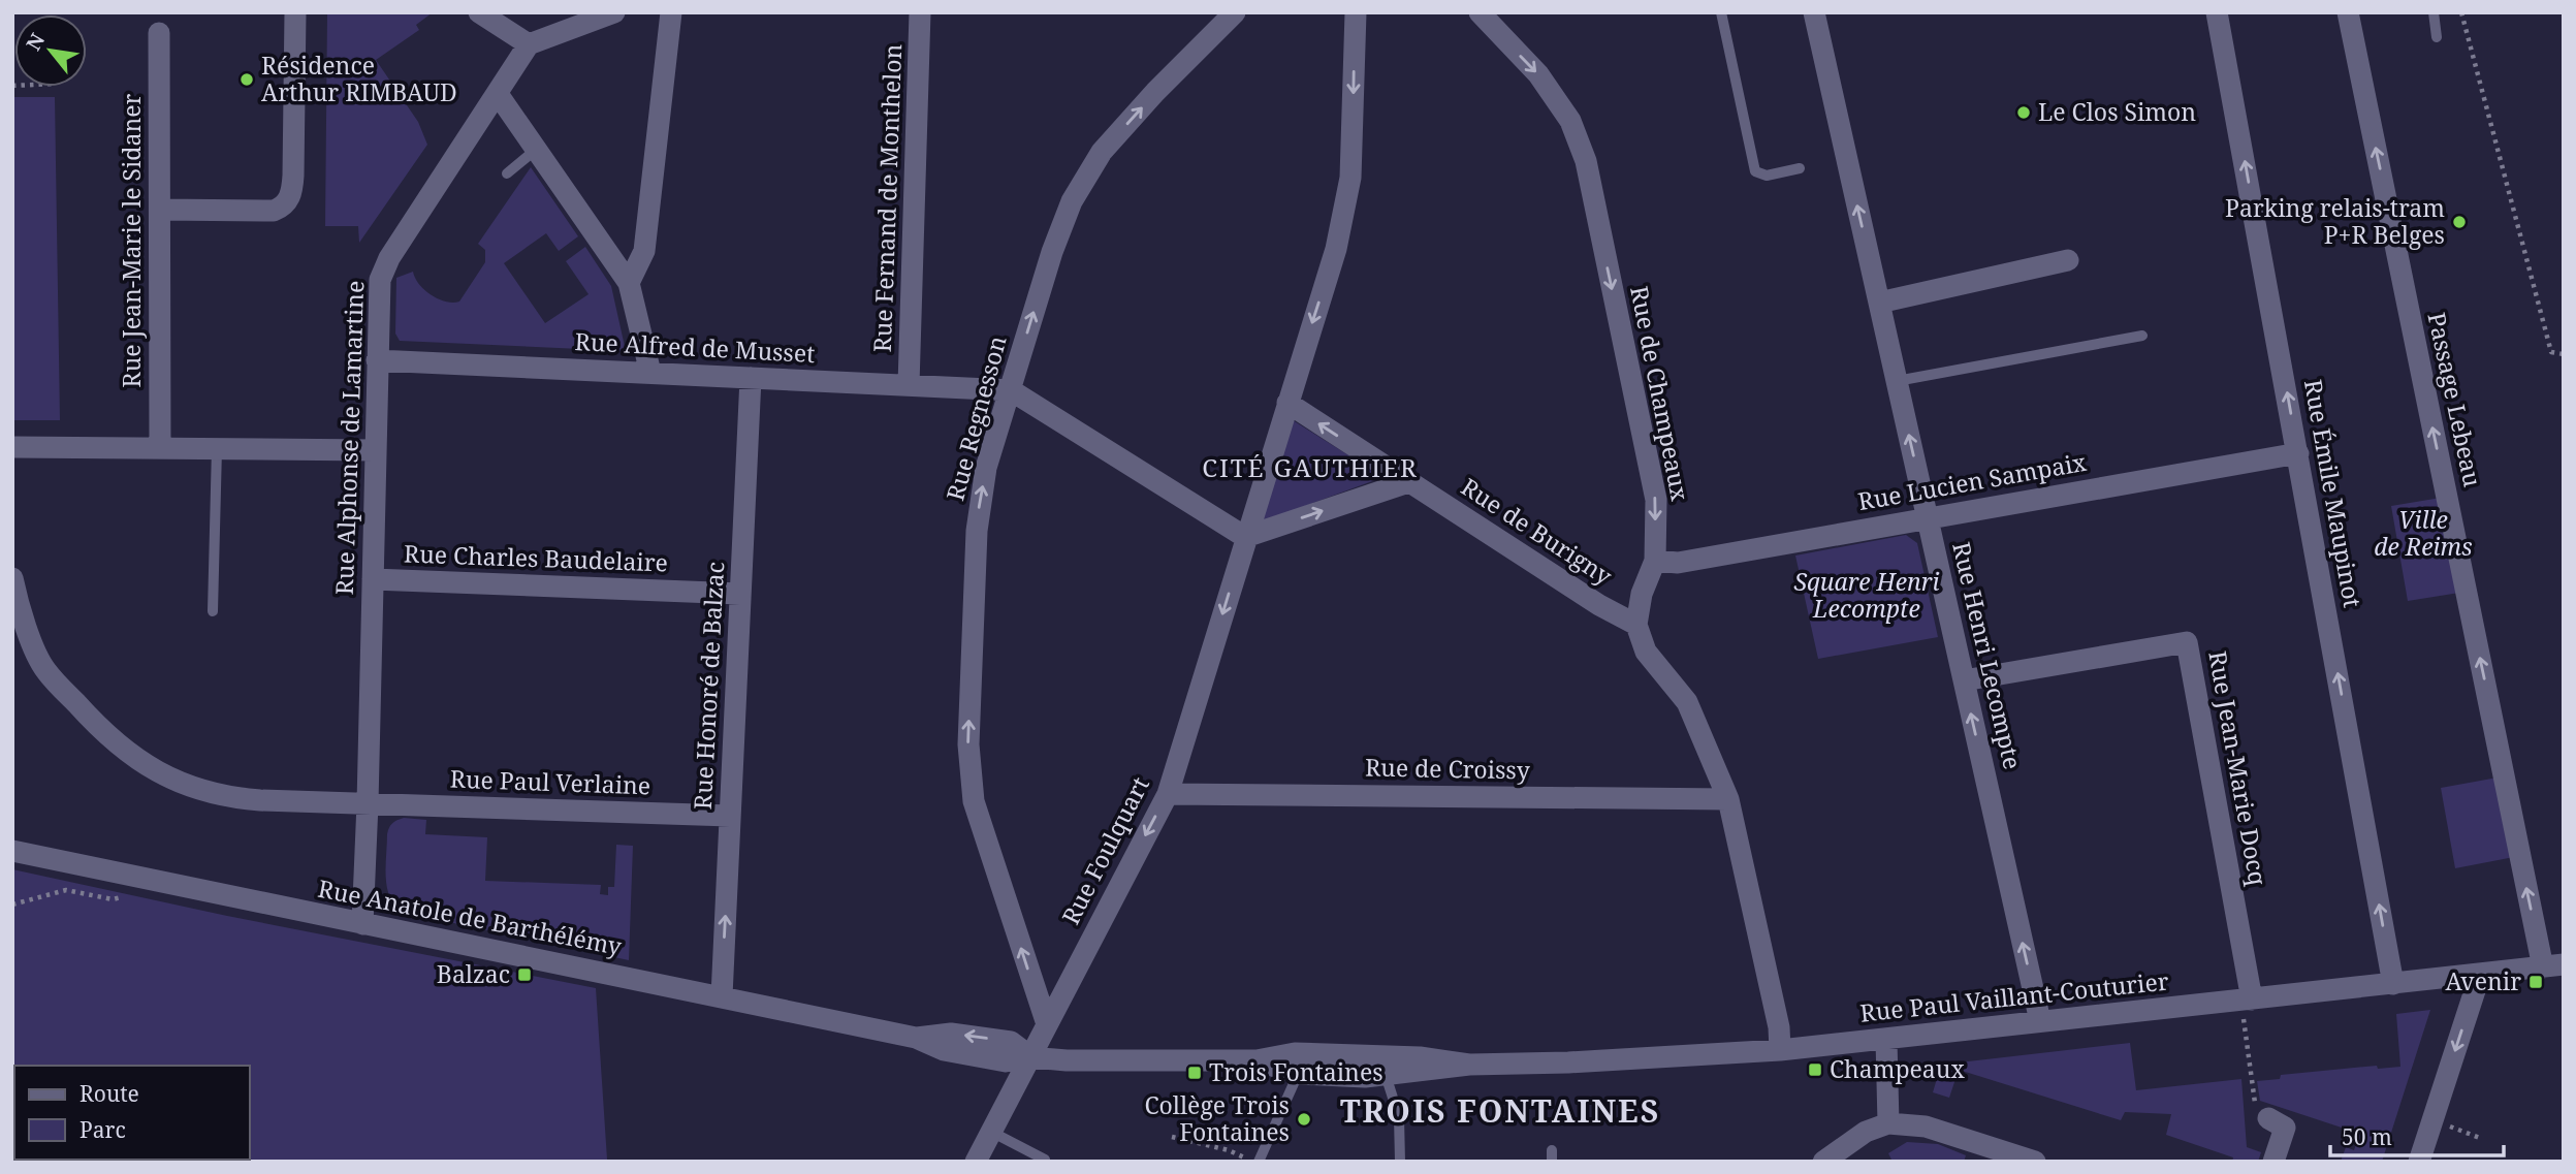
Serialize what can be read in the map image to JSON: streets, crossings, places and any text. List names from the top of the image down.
{
  "streets": {
    "street": [
      "Rue Fernand de Monthelon",
      "Rue Jean-Marie le Sidaner",
      "Rue Alfred de Musset",
      "Rue de Champeaux",
      "Passage Lebeau",
      "Rue Regnesson",
      "Rue Alphonse de Lamartine",
      "Rue Lucien Sampaix",
      "Rue Émile Maupinot",
      "Rue de Burigny",
      "Rue Charles Baudelaire",
      "Rue Henri Lecompte",
      "Rue Honoré de Balzac",
      "Rue Jean-Marie Docq",
      "Rue de Croissy",
      "Rue Paul Verlaine",
      "Rue Foulquart",
      "Rue Anatole de Barthélémy",
      "Rue Paul Vaillant-Couturier"
    ]
  },
  "crossings": [
    ["Rue Fernand de Monthelon", "Rue Alfred de Musset"],
    ["Rue Alfred de Musset", "Rue Regnesson"],
    ["Rue Alfred de Musset", "Rue Alphonse de Lamartine"],
    ["Rue Alfred de Musset", "Rue Honoré de Balzac"],
    ["Rue de Champeaux", "Rue Lucien Sampaix"],
    ["Rue de Champeaux", "Rue de Burigny"],
    ["Passage Lebeau", "Rue Paul Vaillant-Couturier"],
    ["Rue Regnesson", "Rue Foulquart"],
    ["Rue Alphonse de Lamartine", "Rue Charles Baudelaire"],
    ["Rue Alphonse de Lamartine", "Rue Paul Verlaine"],
    ["Rue Alphonse de Lamartine", "Rue Anatole de Barthélémy"],
    ["Rue Lucien Sampaix", "Rue Émile Maupinot"],
    ["Rue Lucien Sampaix", "Rue Henri Lecompte"],
    ["Rue Émile Maupinot", "Rue Paul Vaillant-Couturier"],
    ["Rue de Burigny", "Rue Foulquart"],
    ["Rue Charles Baudelaire", "Rue Honoré de Balzac"],
    ["Rue Henri Lecompte", "Rue Jean-Marie Docq"],
    ["Rue Henri Lecompte", "Rue Paul Vaillant-Couturier"],
    ["Rue Honoré de Balzac", "Rue Paul Verlaine"],
    ["Rue Honoré de Balzac", "Rue Anatole de Barthélémy"],
    ["Rue Jean-Marie Docq", "Rue Paul Vaillant-Couturier"],
    ["Rue de Croissy", "Rue Foulquart"],
    ["Rue Foulquart", "Rue Anatole de Barthélémy"],
    ["Rue Foulquart", "Rue Paul Vaillant-Couturier"],
    ["Rue Anatole de Barthélémy", "Rue Paul Vaillant-Couturier"]
  ],
  "one_way": [
    "Rue de Champeaux",
    "Passage Lebeau",
    "Rue Regnesson",
    "Rue Émile Maupinot",
    "Rue Henri Lecompte",
    "Rue Foulquart"
  ],
  "districts": ["CITÉ GAUTHIER", "TROIS FONTAINES"],
  "parks": ["Ville de Reims", "Square Henri Lecompte"],
  "places": {
    "other": [
      "Résidence Arthur RIMBAUD",
      "Le Clos Simon",
      "Parking relais-tram P+R Belges",
      "Collège Trois Fontaines"
    ],
    "transit": [
      "Balzac",
      "Avenir",
      "Champeaux",
      "Trois Fontaines"
    ]
  },
  "legend": ["Route", "Parc"],
  "scale_bar": "50 m",
  "north": "top left"
}
